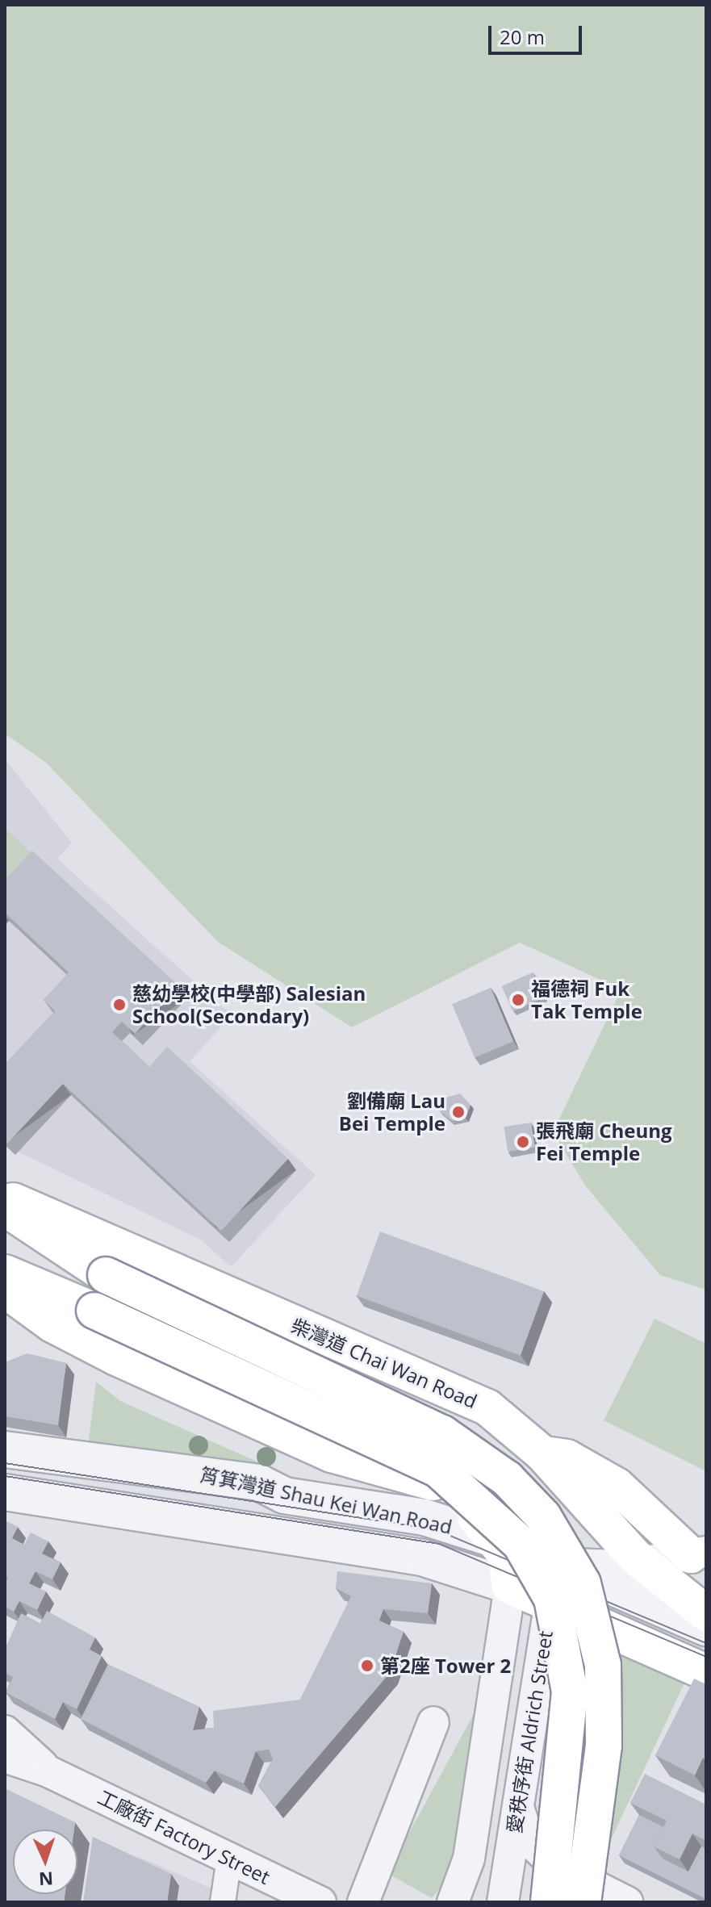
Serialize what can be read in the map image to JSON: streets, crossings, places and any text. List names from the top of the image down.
{
  "streets": {
    "main road": ["柴灣道 Chai Wan Road", "筲箕灣道 Shau Kei Wan Road"],
    "street": ["愛秩序街 Aldrich Street", "工廠街 Factory Street"]
  },
  "crossings": [
    ["筲箕灣道 Shau Kei Wan Road", "愛秩序街 Aldrich Street"]
  ],
  "places": [
    "福德祠 Fuk Tak Temple",
    "慈幼學校(中學部) Salesian School(Secondary)",
    "劉備廟 Lau Bei Temple",
    "張飛廟 Cheung Fei Temple",
    "第2座 Tower 2"
  ],
  "scale_bar": "20 m",
  "north": "bottom"
}
